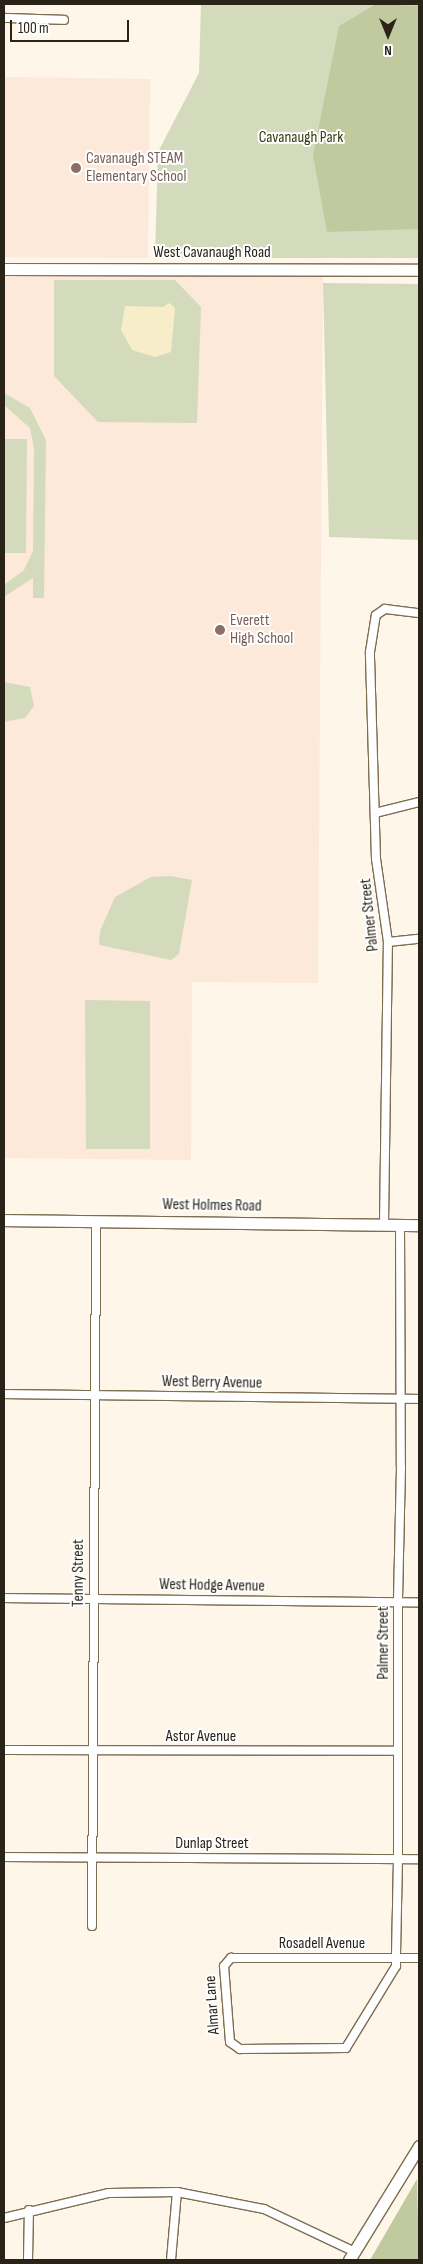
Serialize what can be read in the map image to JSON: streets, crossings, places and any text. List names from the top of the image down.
{
  "streets": {
    "street": [
      "West Cavanaugh Road",
      "Palmer Street",
      "West Holmes Road",
      "West Berry Avenue",
      "Tenny Street",
      "West Hodge Avenue",
      "Astor Avenue",
      "Dunlap Street",
      "Rosadell Avenue",
      "Almar Lane"
    ]
  },
  "crossings": [
    ["Palmer Street", "West Holmes Road"],
    ["Palmer Street", "West Berry Avenue"],
    ["Palmer Street", "West Hodge Avenue"],
    ["Palmer Street", "Astor Avenue"],
    ["Palmer Street", "Dunlap Street"],
    ["Palmer Street", "Rosadell Avenue"],
    ["Palmer Street", "Almar Lane"],
    ["West Holmes Road", "Tenny Street"],
    ["West Berry Avenue", "Tenny Street"],
    ["Tenny Street", "West Hodge Avenue"],
    ["Tenny Street", "Astor Avenue"],
    ["Tenny Street", "Dunlap Street"],
    ["Rosadell Avenue", "Almar Lane"]
  ],
  "parks": ["Cavanaugh Park"],
  "places": ["Cavanaugh STEAM Elementary School", "Everett High School"],
  "scale_bar": "100 m",
  "north": "bottom"
}
